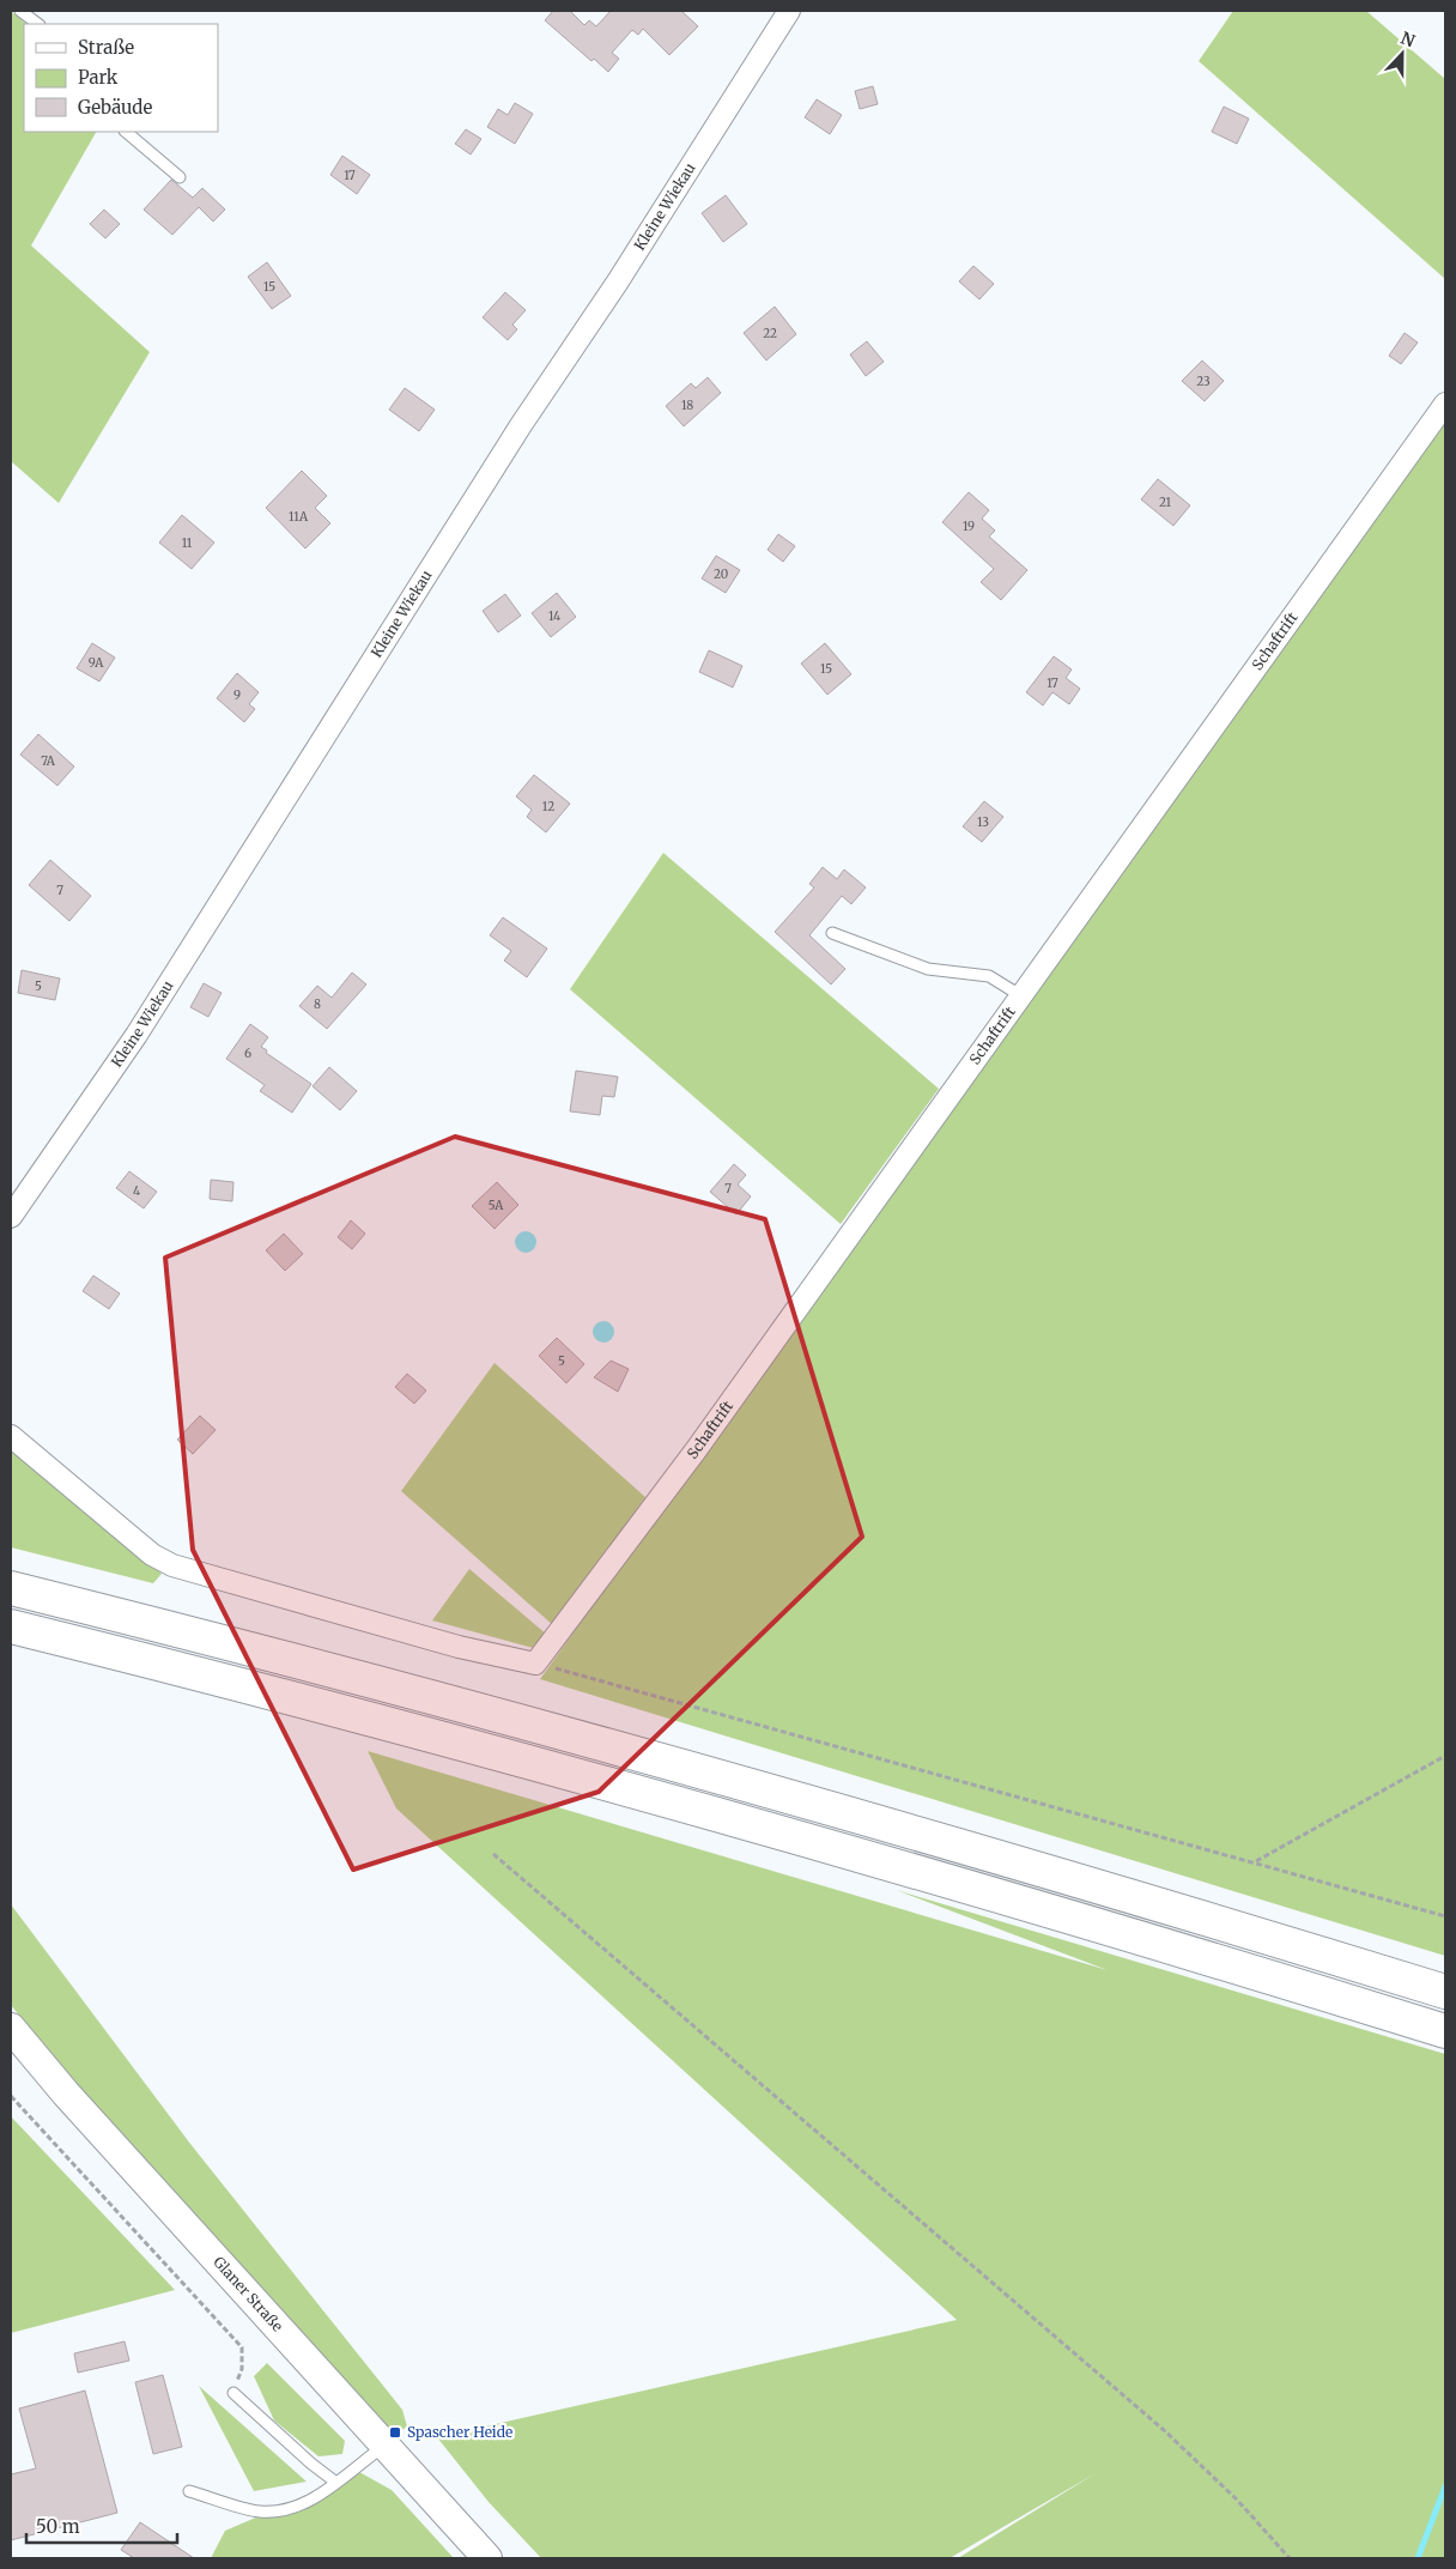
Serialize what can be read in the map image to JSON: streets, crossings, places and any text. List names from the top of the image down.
{
  "streets": {
    "street": ["Kleine Wiekau", "Schaftrift", "Glaner Straße"]
  },
  "places": {
    "transit": ["Spascher Heide"]
  },
  "house_numbers": [
    "17",
    "15",
    "22",
    "23",
    "18",
    "21",
    "11A",
    "19",
    "11",
    "20",
    "14",
    "9A",
    "15",
    "17",
    "9",
    "7A",
    "12",
    "13",
    "7",
    "5",
    "8",
    "6",
    "7",
    "4",
    "5A",
    "5"
  ],
  "legend": ["Straße", "Park", "Gebäude"],
  "scale_bar": "50 m",
  "north": "top"
}
